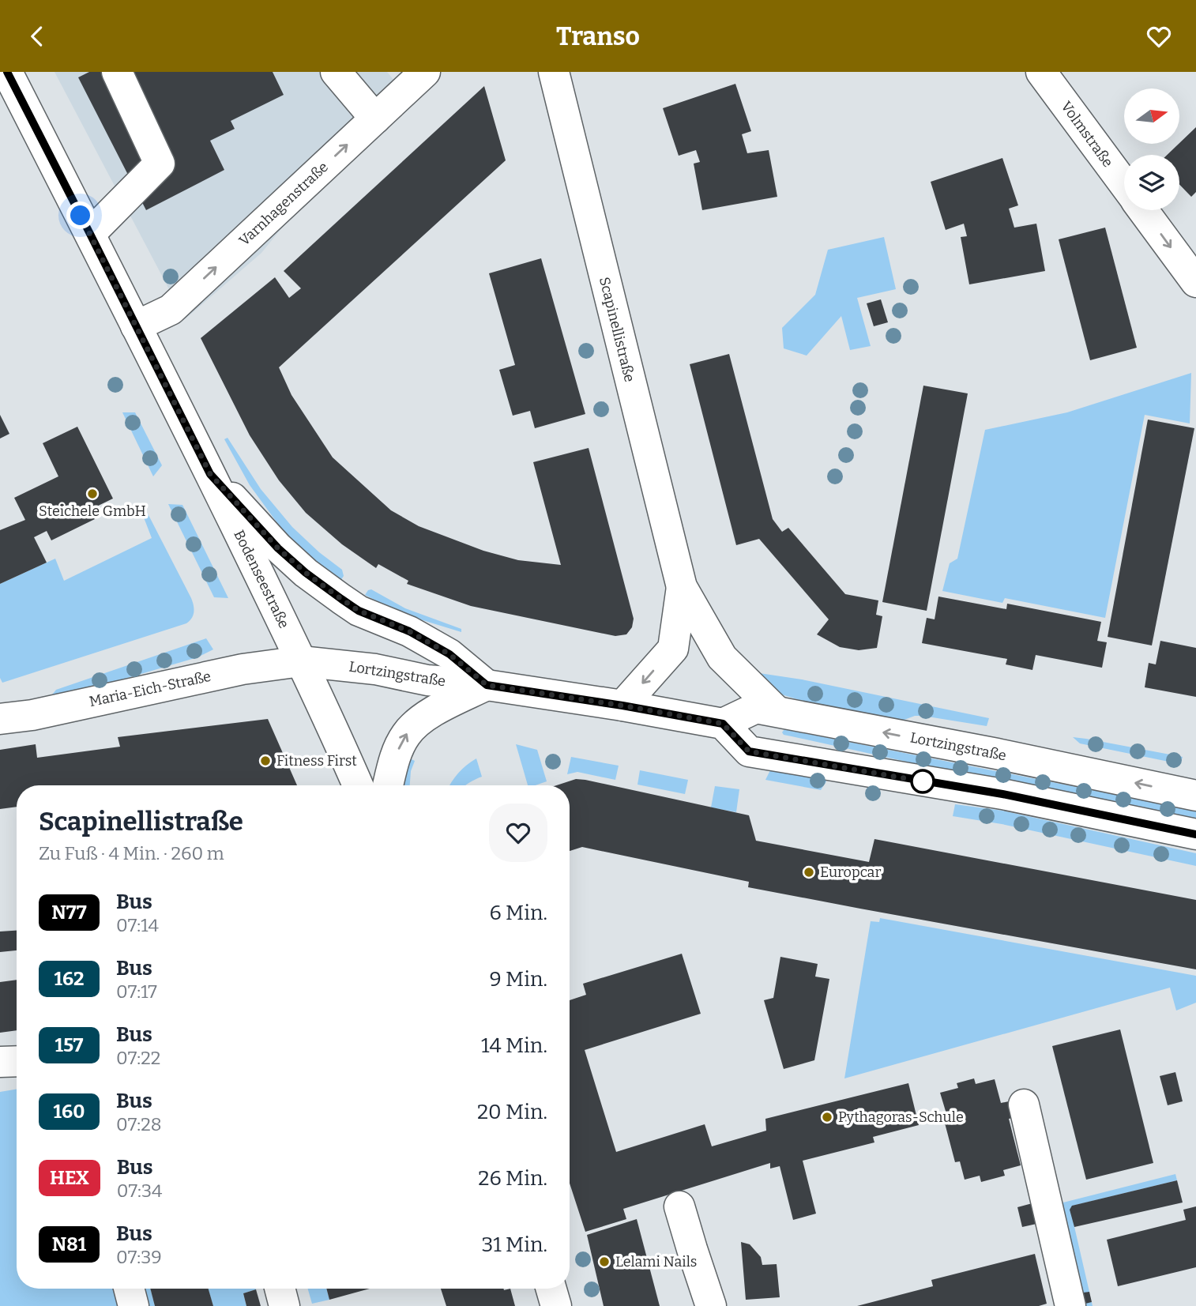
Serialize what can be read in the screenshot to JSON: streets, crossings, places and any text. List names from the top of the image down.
{
  "streets": {
    "main road": [
      "Volmstraße",
      "Varnhagenstraße",
      "Scapinellistraße",
      "Bodenseestraße",
      "Lortzingstraße",
      "Maria-Eich-Straße"
    ]
  },
  "crossings": [
    ["Varnhagenstraße", "Bodenseestraße"],
    ["Scapinellistraße", "Lortzingstraße"],
    ["Bodenseestraße", "Lortzingstraße"],
    ["Bodenseestraße", "Maria-Eich-Straße"],
    ["Lortzingstraße", "Maria-Eich-Straße"]
  ],
  "one_way": ["Varnhagenstraße"],
  "places": [
    "Steichele GmbH",
    "Fitness First",
    "Europcar",
    "Pythagoras-Schule",
    "Lelami Nails"
  ],
  "lines": ["bus line N77"],
  "north": "right",
  "page": {
    "header": "Transo",
    "heading": ["Scapinellistraße", "Zu Fuß · 4 Min. · 260 m"],
    "list": [
      {
        "mark": "N77",
        "name": "Bus",
        "note": "07:14",
        "value": "6 Min."
      },
      {
        "mark": "162",
        "name": "Bus",
        "note": "07:17",
        "value": "9 Min."
      },
      {
        "mark": "157",
        "name": "Bus",
        "note": "07:22",
        "value": "14 Min."
      },
      {
        "mark": "160",
        "name": "Bus",
        "note": "07:28",
        "value": "20 Min."
      },
      {
        "mark": "HEX",
        "name": "Bus",
        "note": "07:34",
        "value": "26 Min."
      },
      {
        "mark": "N81",
        "name": "Bus",
        "note": "07:39",
        "value": "31 Min."
      }
    ]
  }
}
